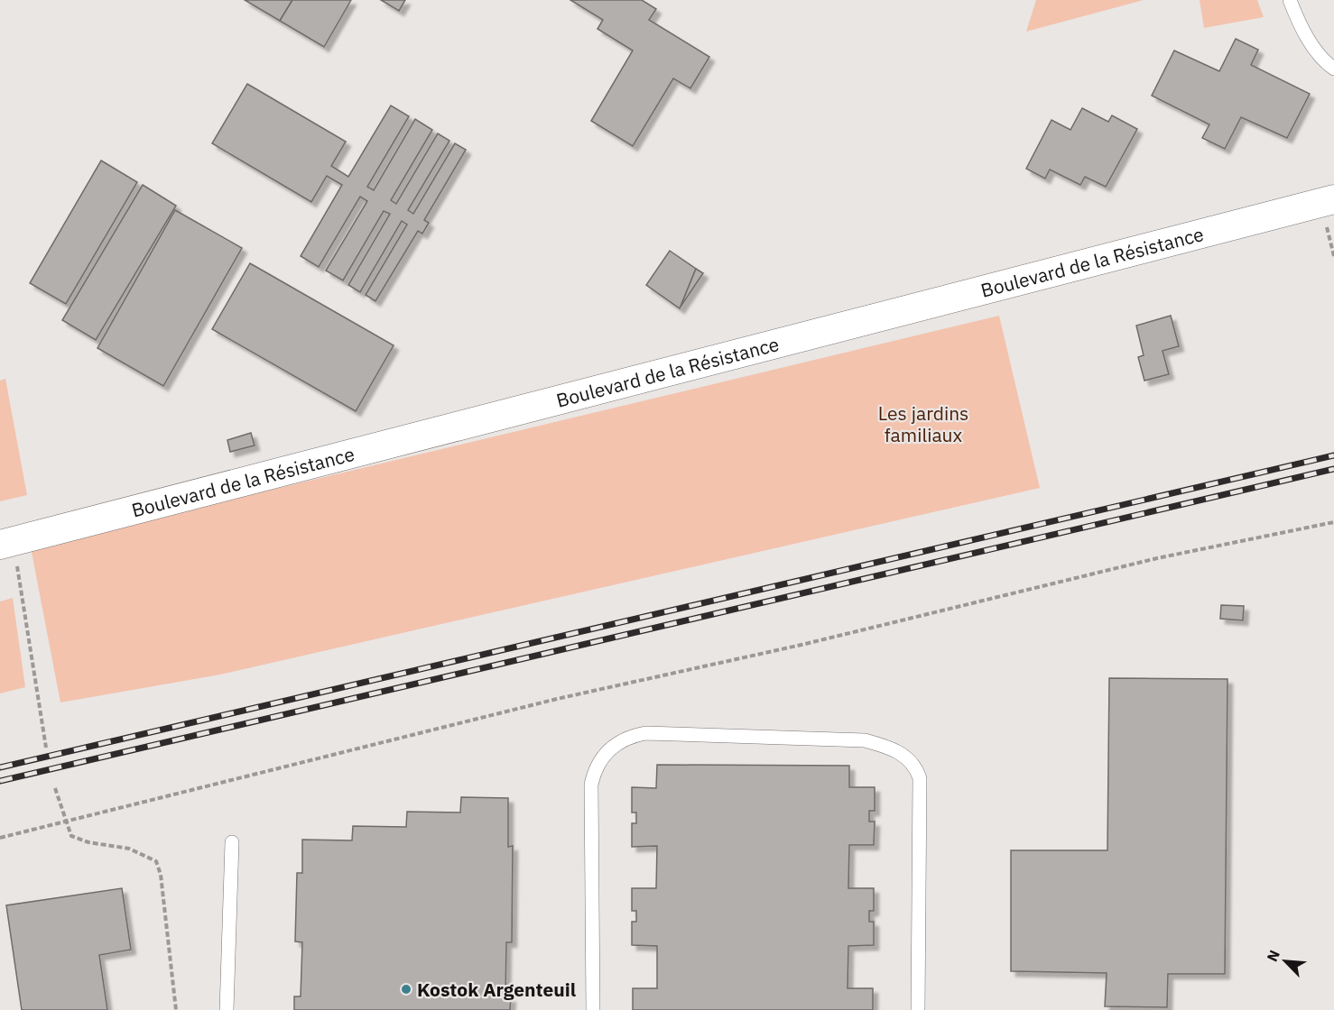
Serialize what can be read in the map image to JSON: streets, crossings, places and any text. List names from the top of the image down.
{
  "streets": {
    "street": ["Boulevard de la Résistance"]
  },
  "parks": ["Les jardins familiaux"],
  "places": ["Kostok Argenteuil"],
  "north": "top left"
}
